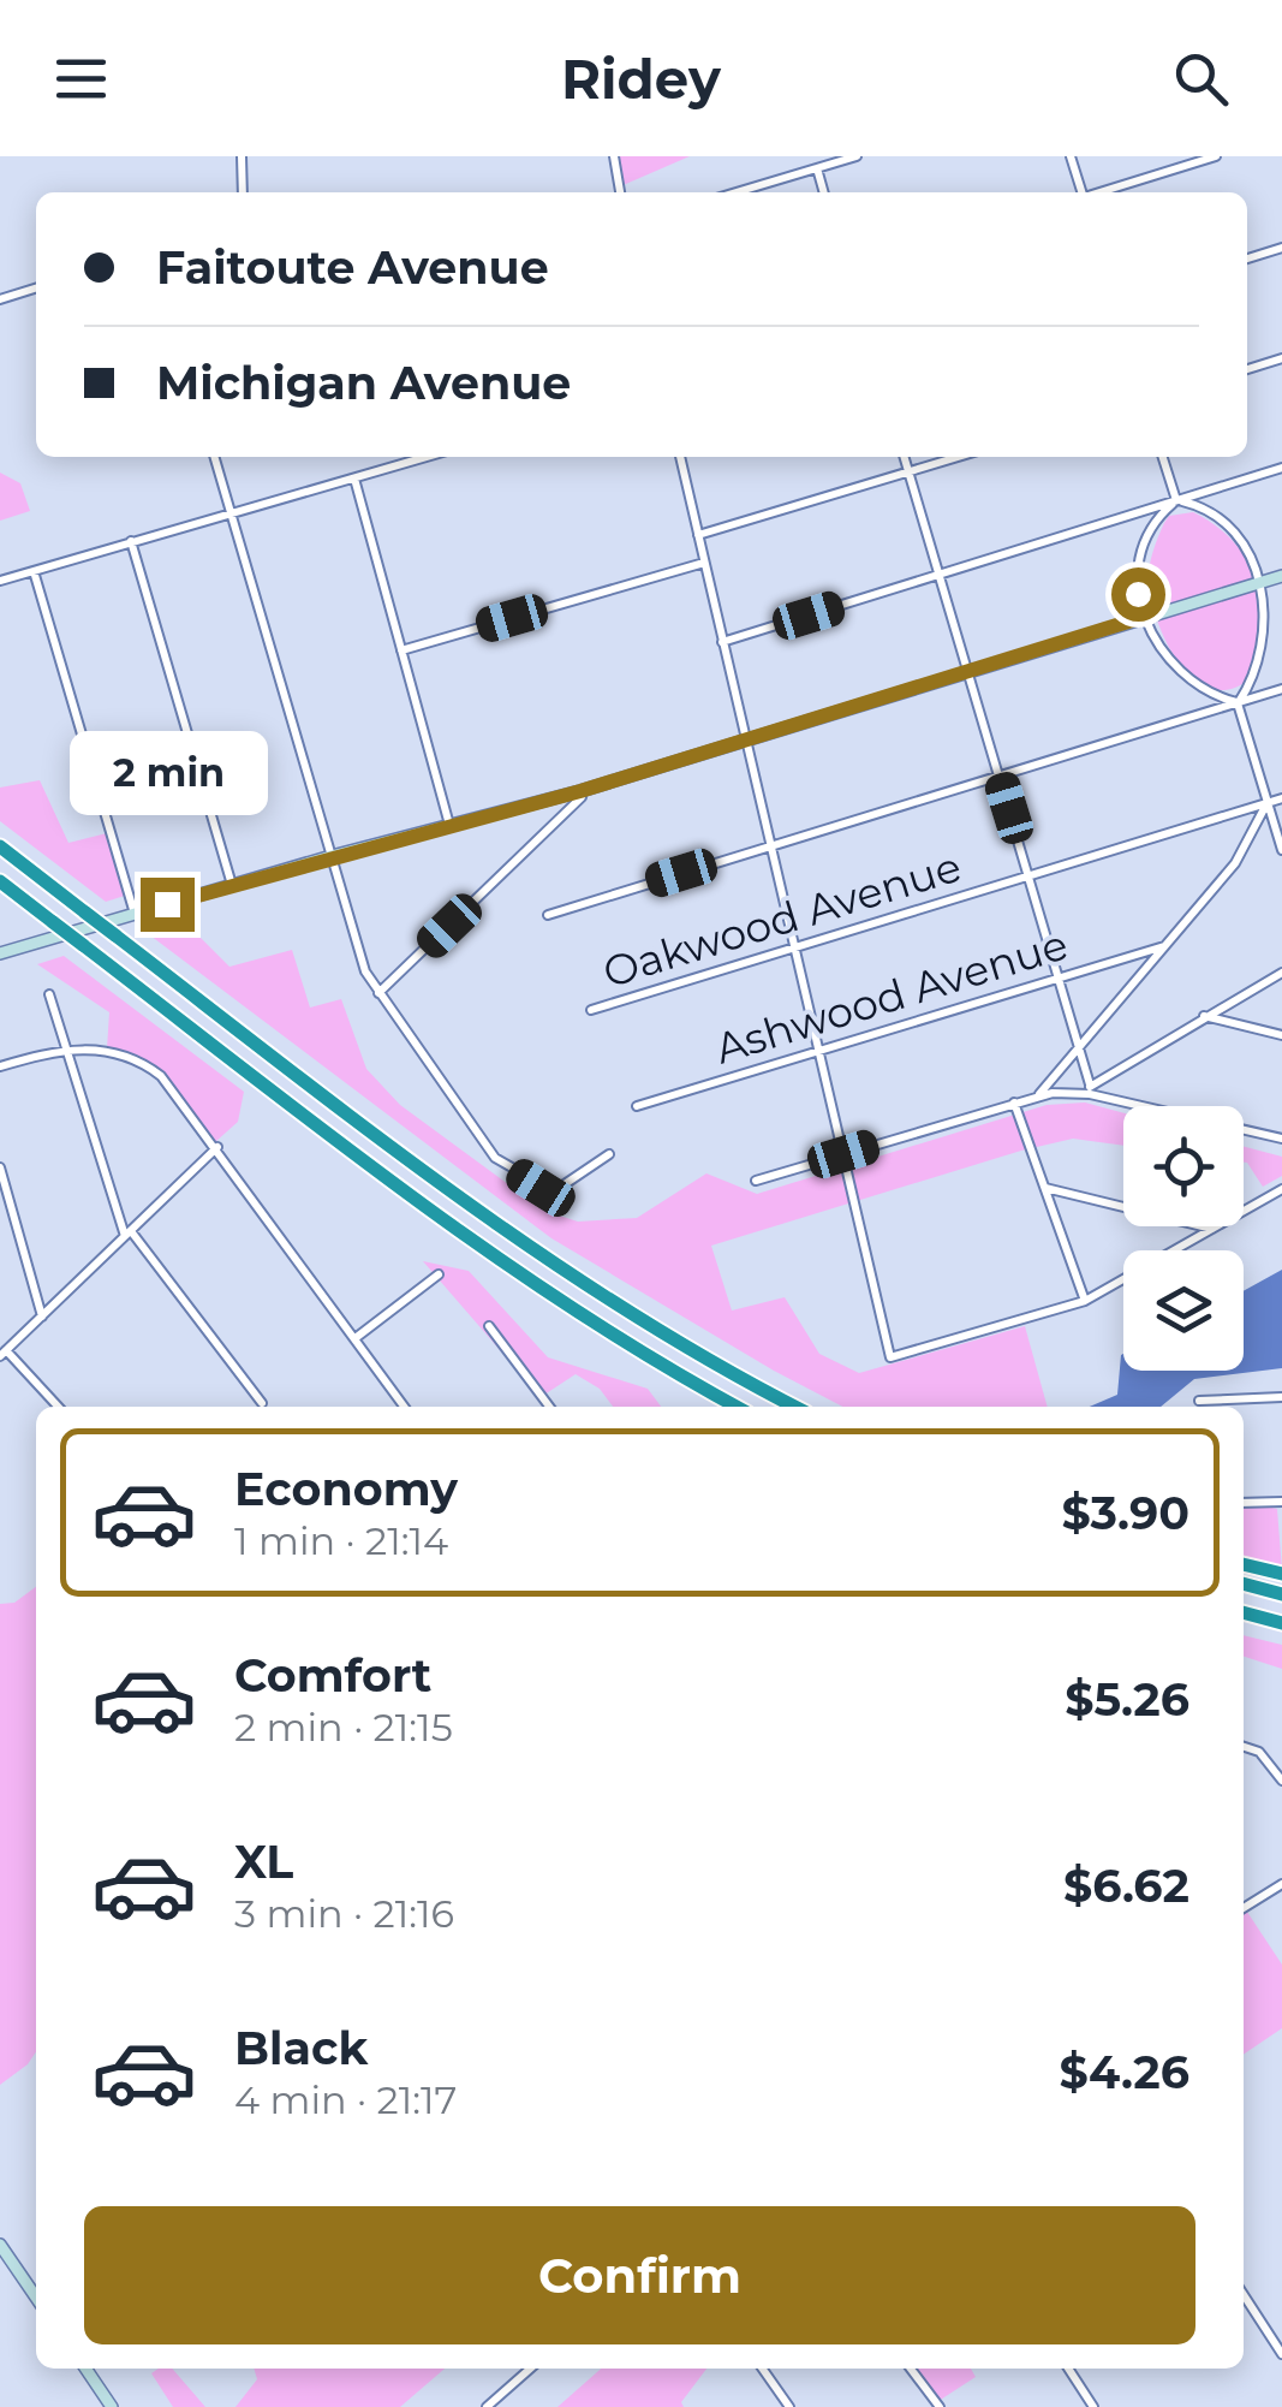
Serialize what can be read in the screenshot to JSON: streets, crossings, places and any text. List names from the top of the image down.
{
  "streets": {
    "street": ["Oakwood Avenue", "Ashwood Avenue"]
  },
  "page": {
    "header": "Ridey",
    "banner": ["Faitoute Avenue", "Michigan Avenue"],
    "bubble": "2 min",
    "list": [
      {
        "name": "Economy",
        "note": "1 min · 21:14",
        "value": "$3.90"
      },
      {
        "name": "Comfort",
        "note": "2 min · 21:15",
        "value": "$5.26"
      },
      {
        "name": "XL",
        "note": "3 min · 21:16",
        "value": "$6.62"
      },
      {
        "name": "Black",
        "note": "4 min · 21:17",
        "value": "$4.26"
      }
    ],
    "buttons": "Confirm"
  }
}
